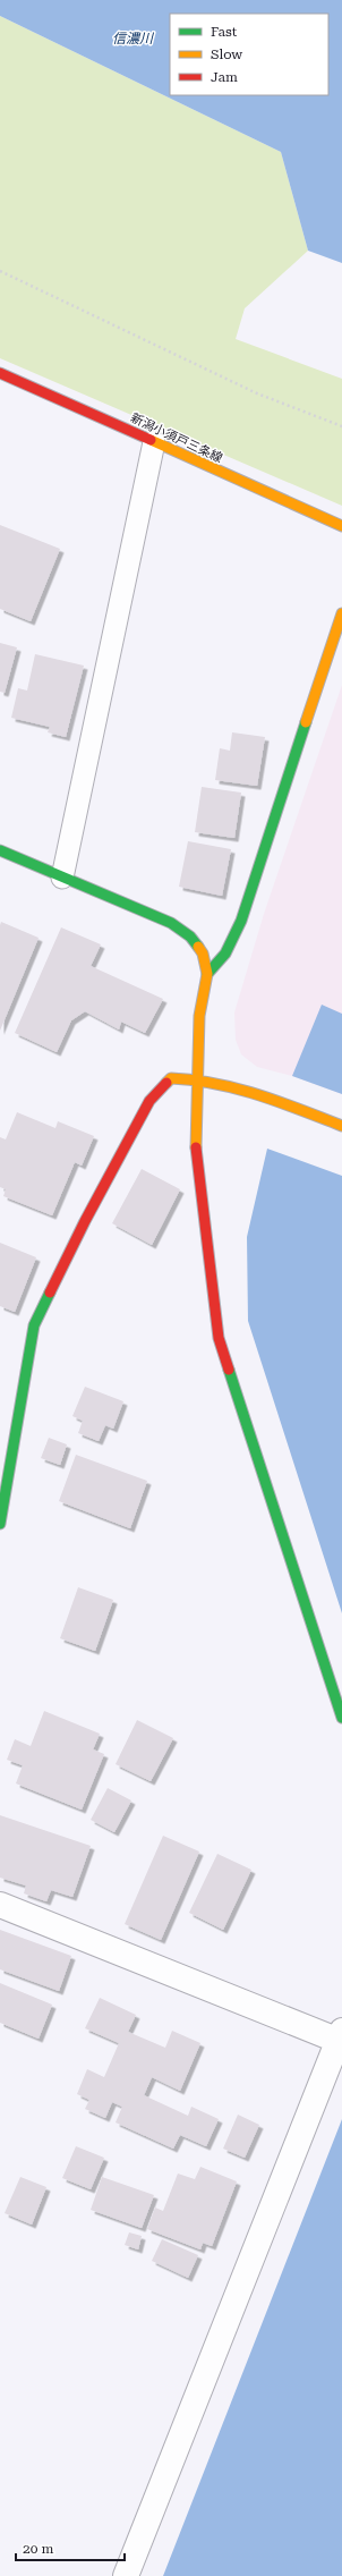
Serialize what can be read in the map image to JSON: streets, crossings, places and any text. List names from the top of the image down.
{
  "streets": {
    "street": ["新潟小須戸三条線"]
  },
  "water": ["信濃川"],
  "legend": ["Fast", "Slow", "Jam"],
  "scale_bar": "20 m"
}
